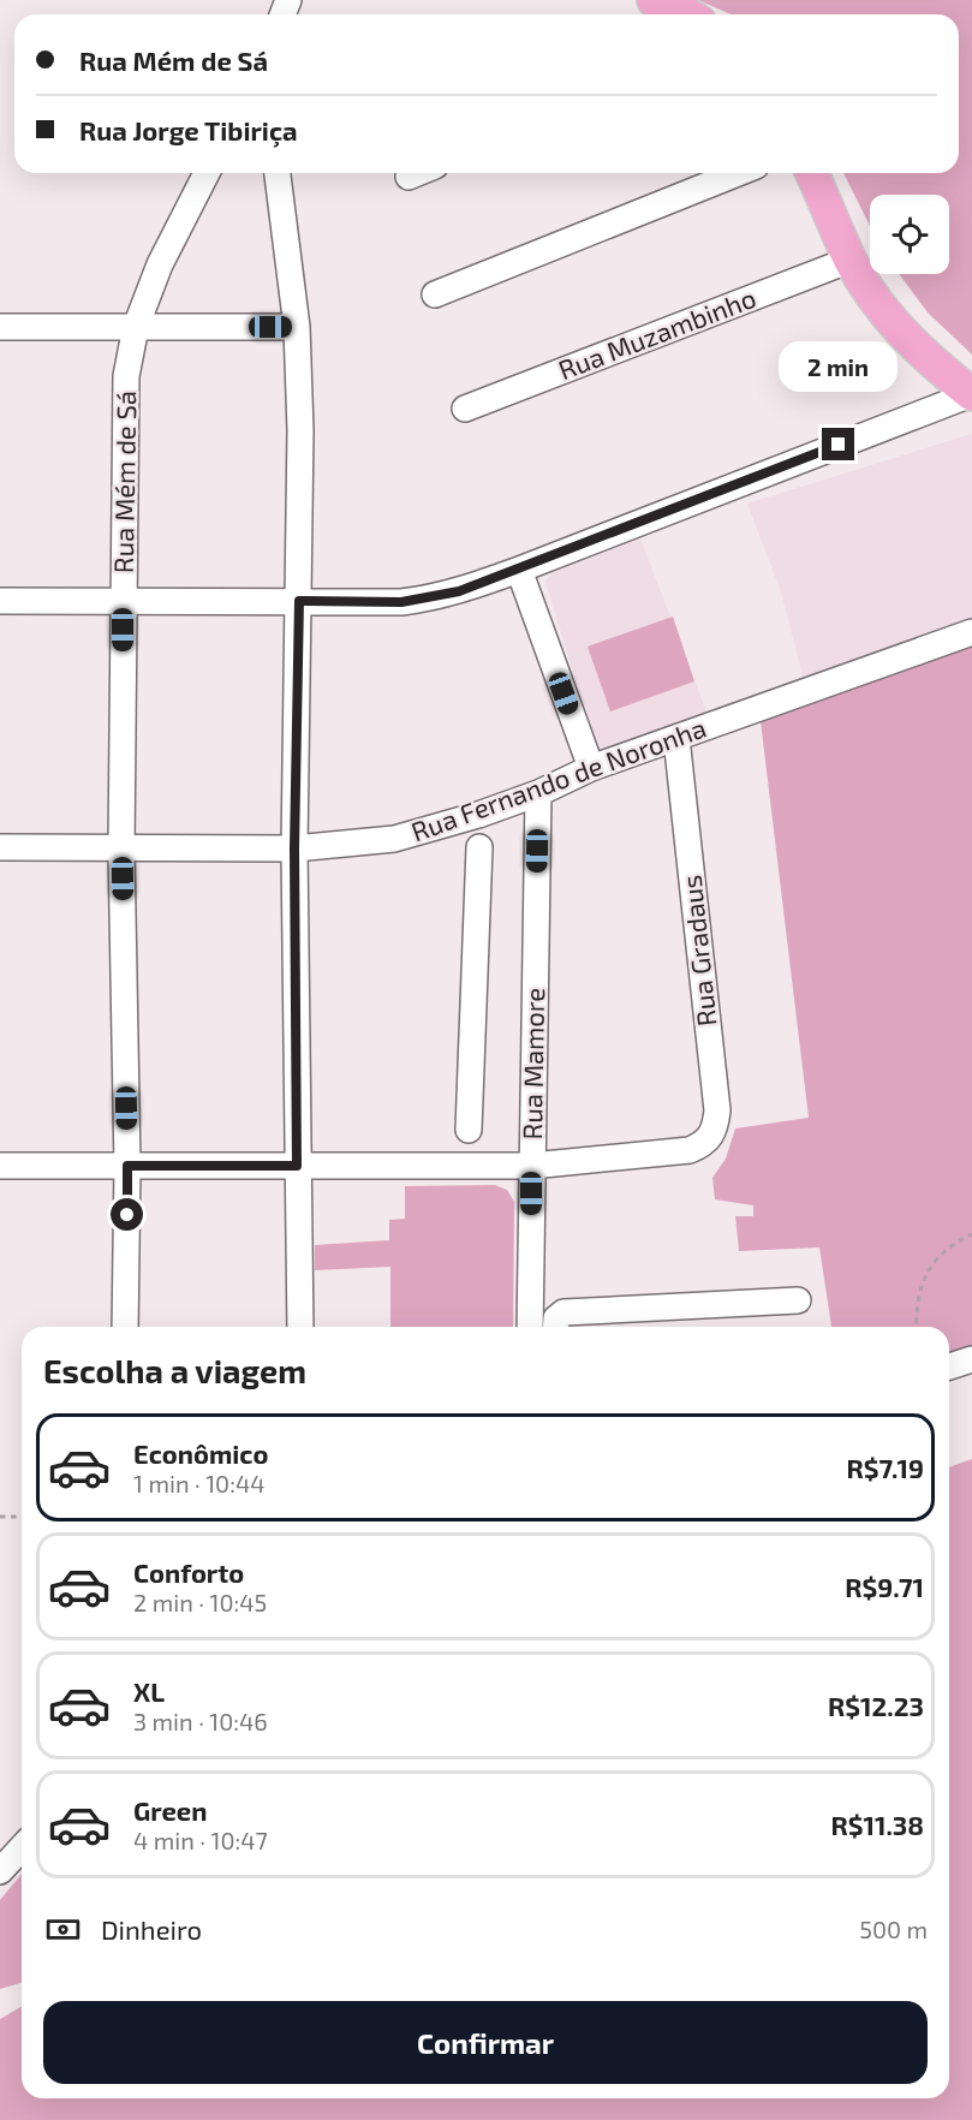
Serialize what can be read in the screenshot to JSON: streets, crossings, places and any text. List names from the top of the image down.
{
  "streets": {
    "street": [
      "Rua Muzambinho",
      "Rua Mém de Sá",
      "Rua Fernando de Noronha",
      "Rua Gradaus",
      "Rua Mamore"
    ]
  },
  "crossings": [
    ["Rua Mém de Sá", "Rua Fernando de Noronha"],
    ["Rua Fernando de Noronha", "Rua Gradaus"],
    ["Rua Fernando de Noronha", "Rua Mamore"],
    ["Rua Gradaus", "Rua Mamore"]
  ],
  "page": {
    "banner": ["Rua Mém de Sá", "Rua Jorge Tibiriça"],
    "bubble": "2 min",
    "heading": "Escolha a viagem",
    "list": [
      {
        "name": "Econômico",
        "note": "1 min · 10:44",
        "value": "R$7.19"
      },
      {
        "name": "Conforto",
        "note": "2 min · 10:45",
        "value": "R$9.71"
      },
      {
        "name": "XL",
        "note": "3 min · 10:46",
        "value": "R$12.23"
      },
      {
        "name": "Green",
        "note": "4 min · 10:47",
        "value": "R$11.38"
      }
    ],
    "pay": ["Dinheiro", "500 m"],
    "buttons": "Confirmar"
  }
}
